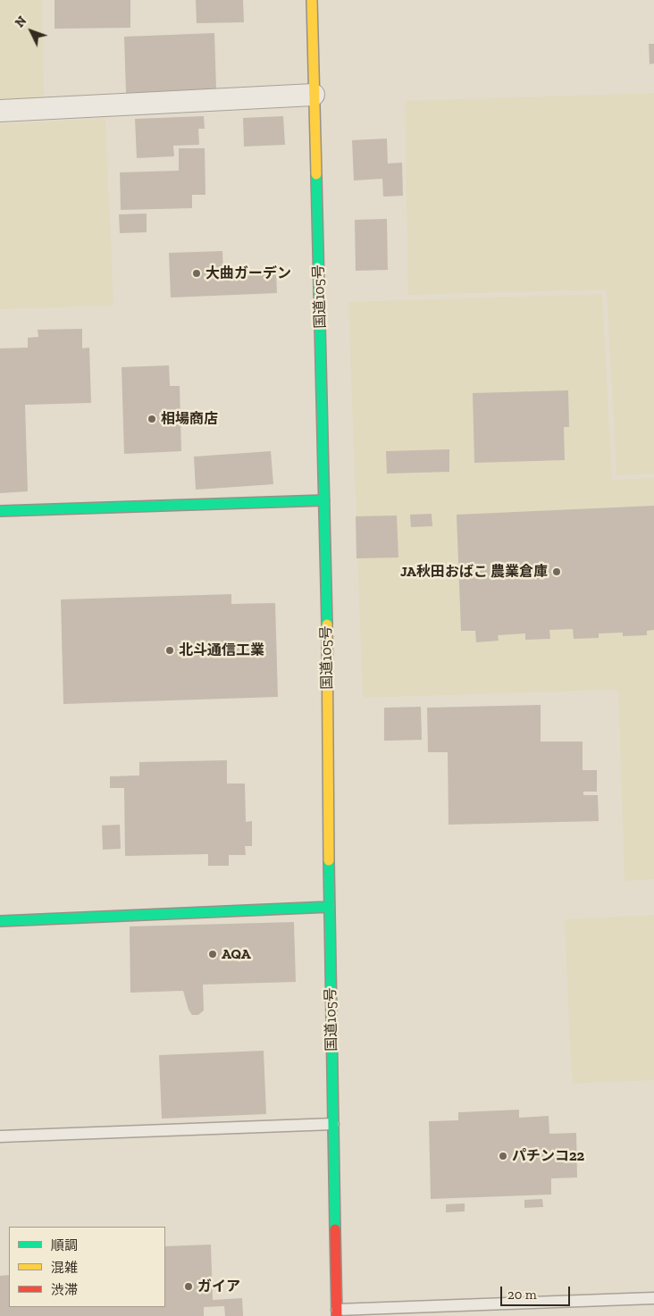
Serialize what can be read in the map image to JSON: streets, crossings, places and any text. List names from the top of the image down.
{
  "streets": {
    "main road": ["国道105号"]
  },
  "places": [
    "大曲ガーデン",
    "相場商店",
    "JA秋田おばこ 農業倉庫",
    "北斗通信工業",
    "AQA",
    "パチンコ22",
    "ガイア"
  ],
  "legend": ["順調", "混雑", "渋滞"],
  "scale_bar": "20 m",
  "north": "top left"
}
